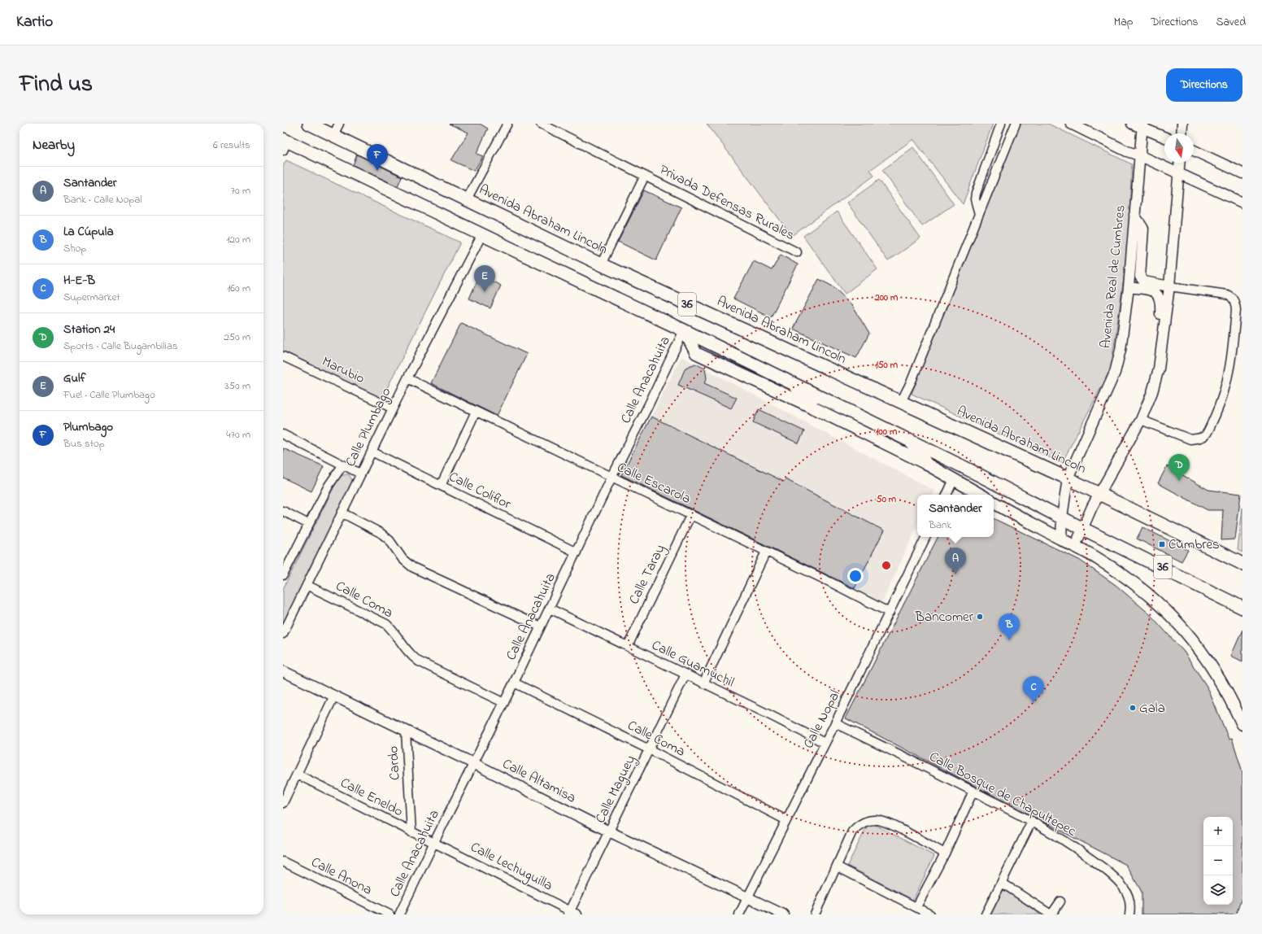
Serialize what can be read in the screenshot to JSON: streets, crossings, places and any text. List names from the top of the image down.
{
  "streets": {
    "main road": ["Avenida Abraham Lincoln", "36"],
    "street": [
      "Privada Defensas Rurales",
      "Avenida Real de Cumbres",
      "Marubio",
      "Calle Anacahuita",
      "Calle Plumbago",
      "Calle Escarola",
      "Calle Coliflor",
      "Calle Taray",
      "Calle Coma",
      "Calle Guamúchil",
      "Calle Nopal",
      "Cardo",
      "Calle Altamisa",
      "Calle Maguey",
      "Calle Bosque de Chapultepec",
      "Calle Eneldo",
      "Calle Lechuguilla",
      "Calle Anona"
    ]
  },
  "crossings": [
    ["Avenida Abraham Lincoln", "Avenida Real de Cumbres"],
    ["Avenida Real de Cumbres", "36"],
    ["36", "Calle Anacahuita"],
    ["36", "Calle Plumbago"],
    ["Marubio", "Calle Plumbago"],
    ["Calle Anacahuita", "Calle Escarola"],
    ["Calle Anacahuita", "Calle Coliflor"],
    ["Calle Anacahuita", "Calle Coma"],
    ["Calle Anacahuita", "Calle Guamúchil"],
    ["Calle Anacahuita", "Calle Altamisa"],
    ["Calle Anacahuita", "Calle Eneldo"],
    ["Calle Anacahuita", "Calle Lechuguilla"],
    ["Calle Plumbago", "Calle Escarola"],
    ["Calle Plumbago", "Calle Coliflor"],
    ["Calle Plumbago", "Calle Coma"],
    ["Calle Escarola", "Calle Taray"],
    ["Calle Escarola", "Calle Nopal"],
    ["Calle Taray", "Calle Guamúchil"],
    ["Calle Coma", "Calle Nopal"],
    ["Calle Coma", "Calle Maguey"],
    ["Calle Guamúchil", "Calle Nopal"],
    ["Calle Guamúchil", "Calle Maguey"],
    ["Calle Nopal", "Calle Altamisa"],
    ["Calle Nopal", "Calle Bosque de Chapultepec"],
    ["Cardo", "Calle Altamisa"],
    ["Cardo", "Calle Eneldo"],
    ["Calle Altamisa", "Calle Maguey"],
    ["Calle Maguey", "Calle Lechuguilla"],
    ["Calle Eneldo", "Calle Lechuguilla"]
  ],
  "places": {
    "transit": ["Cumbres"],
    "other": ["Bancomer", "Gala"]
  },
  "north": "bottom",
  "page": {
    "header": "Kartio",
    "nav": ["Map", "Directions", "Saved"],
    "title": "Find us",
    "buttons": "Directions",
    "heading": ["Nearby", "6 results"],
    "pins": [
      "F",
      "E",
      "D",
      "A",
      "B",
      "C"
    ],
    "list": [
      {
        "mark": "A",
        "name": "Santander",
        "note": "Bank · Calle Nopal",
        "value": "70 m"
      },
      {
        "mark": "B",
        "name": "La Cúpula",
        "note": "Shop",
        "value": "120 m"
      },
      {
        "mark": "C",
        "name": "H-E-B",
        "note": "Supermarket",
        "value": "160 m"
      },
      {
        "mark": "D",
        "name": "Station 24",
        "note": "Sports · Calle Bugambilias",
        "value": "250 m"
      },
      {
        "mark": "E",
        "name": "Gulf",
        "note": "Fuel · Calle Plumbago",
        "value": "350 m"
      },
      {
        "mark": "F",
        "name": "Plumbago",
        "note": "Bus stop",
        "value": "470 m"
      }
    ],
    "popup": ["Santander", "Bank"],
    "map_buttons": ["+", "−"]
  },
  "rings": [
    "200 m",
    "150 m",
    "100 m",
    "50 m"
  ]
}
